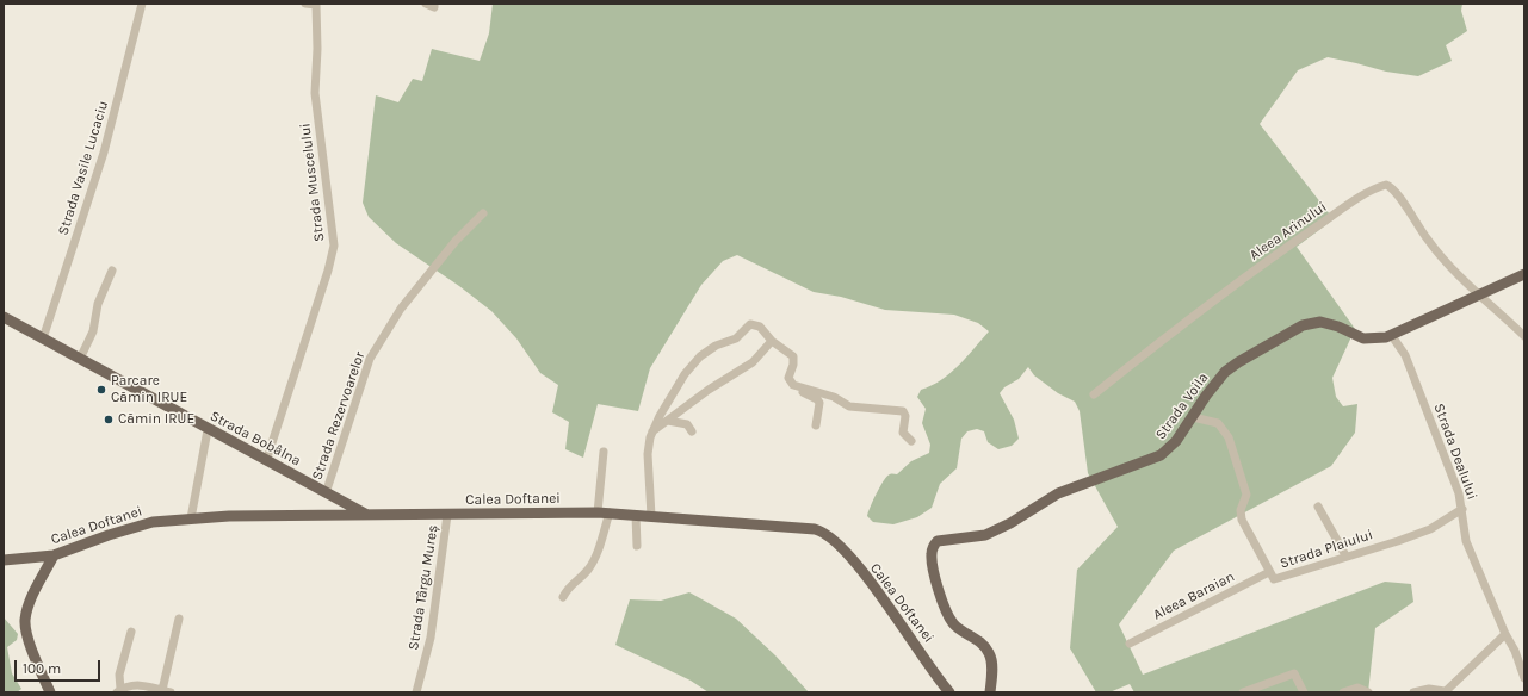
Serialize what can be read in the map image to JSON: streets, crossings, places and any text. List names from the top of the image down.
{
  "streets": {
    "main road": ["Strada Voila", "Strada Bobâlna", "Calea Doftanei"],
    "street": [
      "Strada Vasile Lucaciu",
      "Strada Muscelului",
      "Aleea Arinului",
      "Strada Rezervoarelor",
      "Strada Dealului",
      "Strada Plaiului",
      "Strada Târgu Mureș",
      "Aleea Baraian"
    ]
  },
  "crossings": [
    ["Strada Vasile Lucaciu", "Strada Bobâlna"],
    ["Strada Muscelului", "Strada Bobâlna"],
    ["Aleea Arinului", "Strada Voila"],
    ["Strada Voila", "Strada Dealului"],
    ["Strada Voila", "Strada Plaiului"],
    ["Strada Rezervoarelor", "Strada Bobâlna"],
    ["Strada Bobâlna", "Calea Doftanei"],
    ["Strada Dealului", "Strada Plaiului"],
    ["Calea Doftanei", "Strada Târgu Mureș"],
    ["Strada Plaiului", "Aleea Baraian"]
  ],
  "places": ["Parcare Cămin IRUE", "Cămin IRUE"],
  "scale_bar": "100 m"
}
